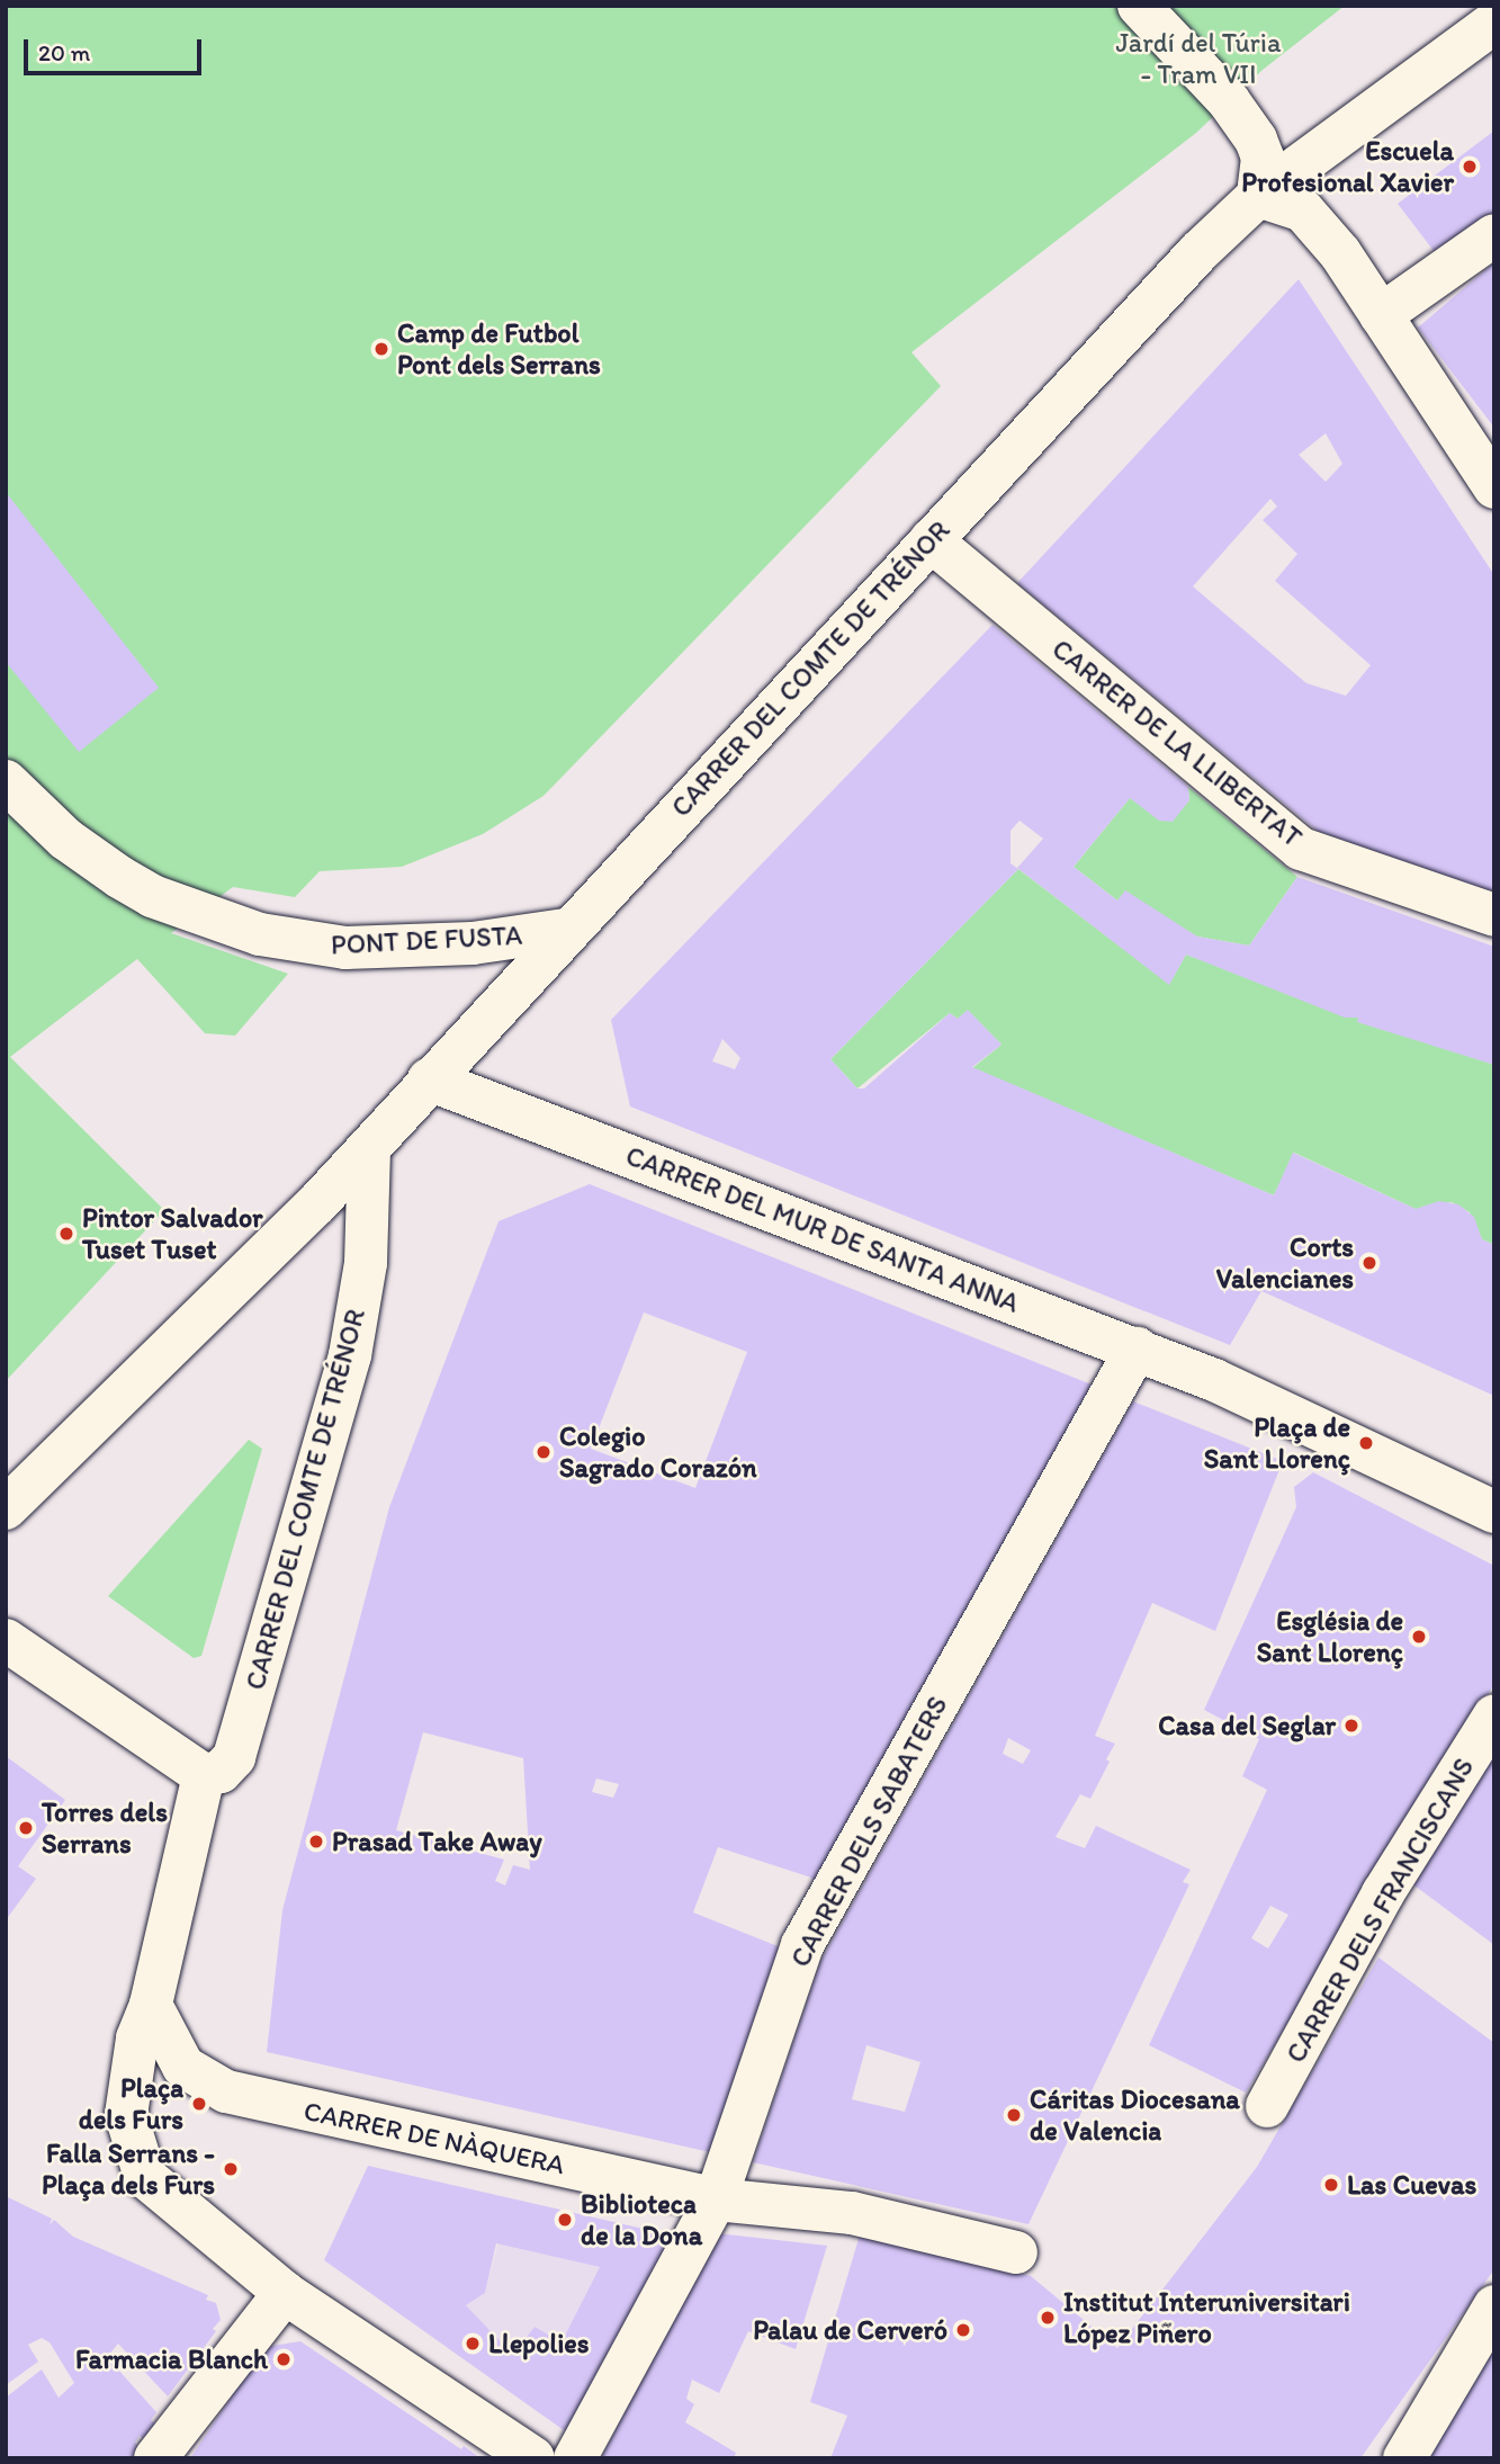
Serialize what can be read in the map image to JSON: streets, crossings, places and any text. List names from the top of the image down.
{
  "streets": {
    "street": [
      "CARRER DEL COMTE DE TRÉNOR",
      "CARRER DE LA LLIBERTAT",
      "PONT DE FUSTA",
      "CARRER DEL MUR DE SANTA ANNA",
      "CARRER DELS SABATERS",
      "CARRER DELS FRANCISCANS",
      "CARRER DE NÀQUERA"
    ]
  },
  "crossings": [
    ["CARRER DEL COMTE DE TRÉNOR", "CARRER DE LA LLIBERTAT"],
    ["CARRER DEL COMTE DE TRÉNOR", "PONT DE FUSTA"],
    ["CARRER DEL COMTE DE TRÉNOR", "CARRER DEL MUR DE SANTA ANNA"],
    ["CARRER DEL COMTE DE TRÉNOR", "CARRER DE NÀQUERA"],
    ["CARRER DEL MUR DE SANTA ANNA", "CARRER DELS SABATERS"],
    ["CARRER DELS SABATERS", "CARRER DE NÀQUERA"]
  ],
  "parks": ["Jardí del Túria - Tram VII"],
  "places": [
    "Escuela Profesional Xavier",
    "Camp de Futbol Pont dels Serrans",
    "Pintor Salvador Tuset Tuset",
    "Corts Valencianes",
    "Plaça de Sant Llorenç",
    "Colegio Sagrado Corazón",
    "Església de Sant Llorenç",
    "Casa del Seglar",
    "Torres dels Serrans",
    "Prasad Take Away",
    "Plaça dels Furs",
    "Cáritas Diocesana de Valencia",
    "Falla Serrans - Plaça dels Furs",
    "Las Cuevas",
    "Biblioteca de la Dona",
    "Institut Interuniversitari López Piñero",
    "Palau de Cerveró",
    "Llepolies",
    "Farmacia Blanch"
  ],
  "scale_bar": "20 m"
}
